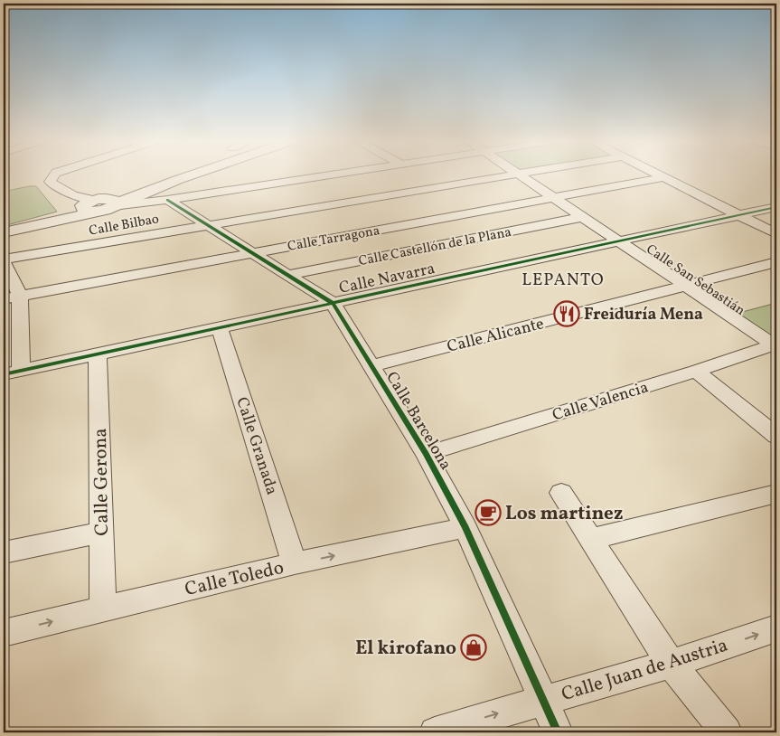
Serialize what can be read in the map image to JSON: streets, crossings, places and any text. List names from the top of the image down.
{
  "streets": {
    "street": [
      "Calle Bilbao",
      "Calle Tarragona",
      "Calle Castellón de la Plana",
      "Calle Navarra",
      "Calle San Sebastián",
      "Calle Alicante",
      "Calle Valencia",
      "Calle Barcelona",
      "Calle Granada",
      "Calle Gerona",
      "Calle Toledo",
      "Calle Juan de Austria"
    ]
  },
  "crossings": [
    ["Calle Bilbao", "Calle Barcelona"],
    ["Calle Tarragona", "Calle San Sebastián"],
    ["Calle Tarragona", "Calle Barcelona"],
    ["Calle Castellón de la Plana", "Calle San Sebastián"],
    ["Calle Castellón de la Plana", "Calle Barcelona"],
    ["Calle Navarra", "Calle San Sebastián"],
    ["Calle Navarra", "Calle Barcelona"],
    ["Calle Navarra", "Calle Granada"],
    ["Calle Navarra", "Calle Gerona"],
    ["Calle San Sebastián", "Calle Alicante"],
    ["Calle San Sebastián", "Calle Valencia"],
    ["Calle Alicante", "Calle Barcelona"],
    ["Calle Valencia", "Calle Barcelona"],
    ["Calle Barcelona", "Calle Toledo"],
    ["Calle Barcelona", "Calle Juan de Austria"],
    ["Calle Granada", "Calle Toledo"],
    ["Calle Gerona", "Calle Toledo"]
  ],
  "districts": ["LEPANTO"],
  "places": {
    "restaurant": ["Freiduría Mena"],
    "cafe": ["Los martinez"],
    "shop": ["El kirofano"]
  }
}
